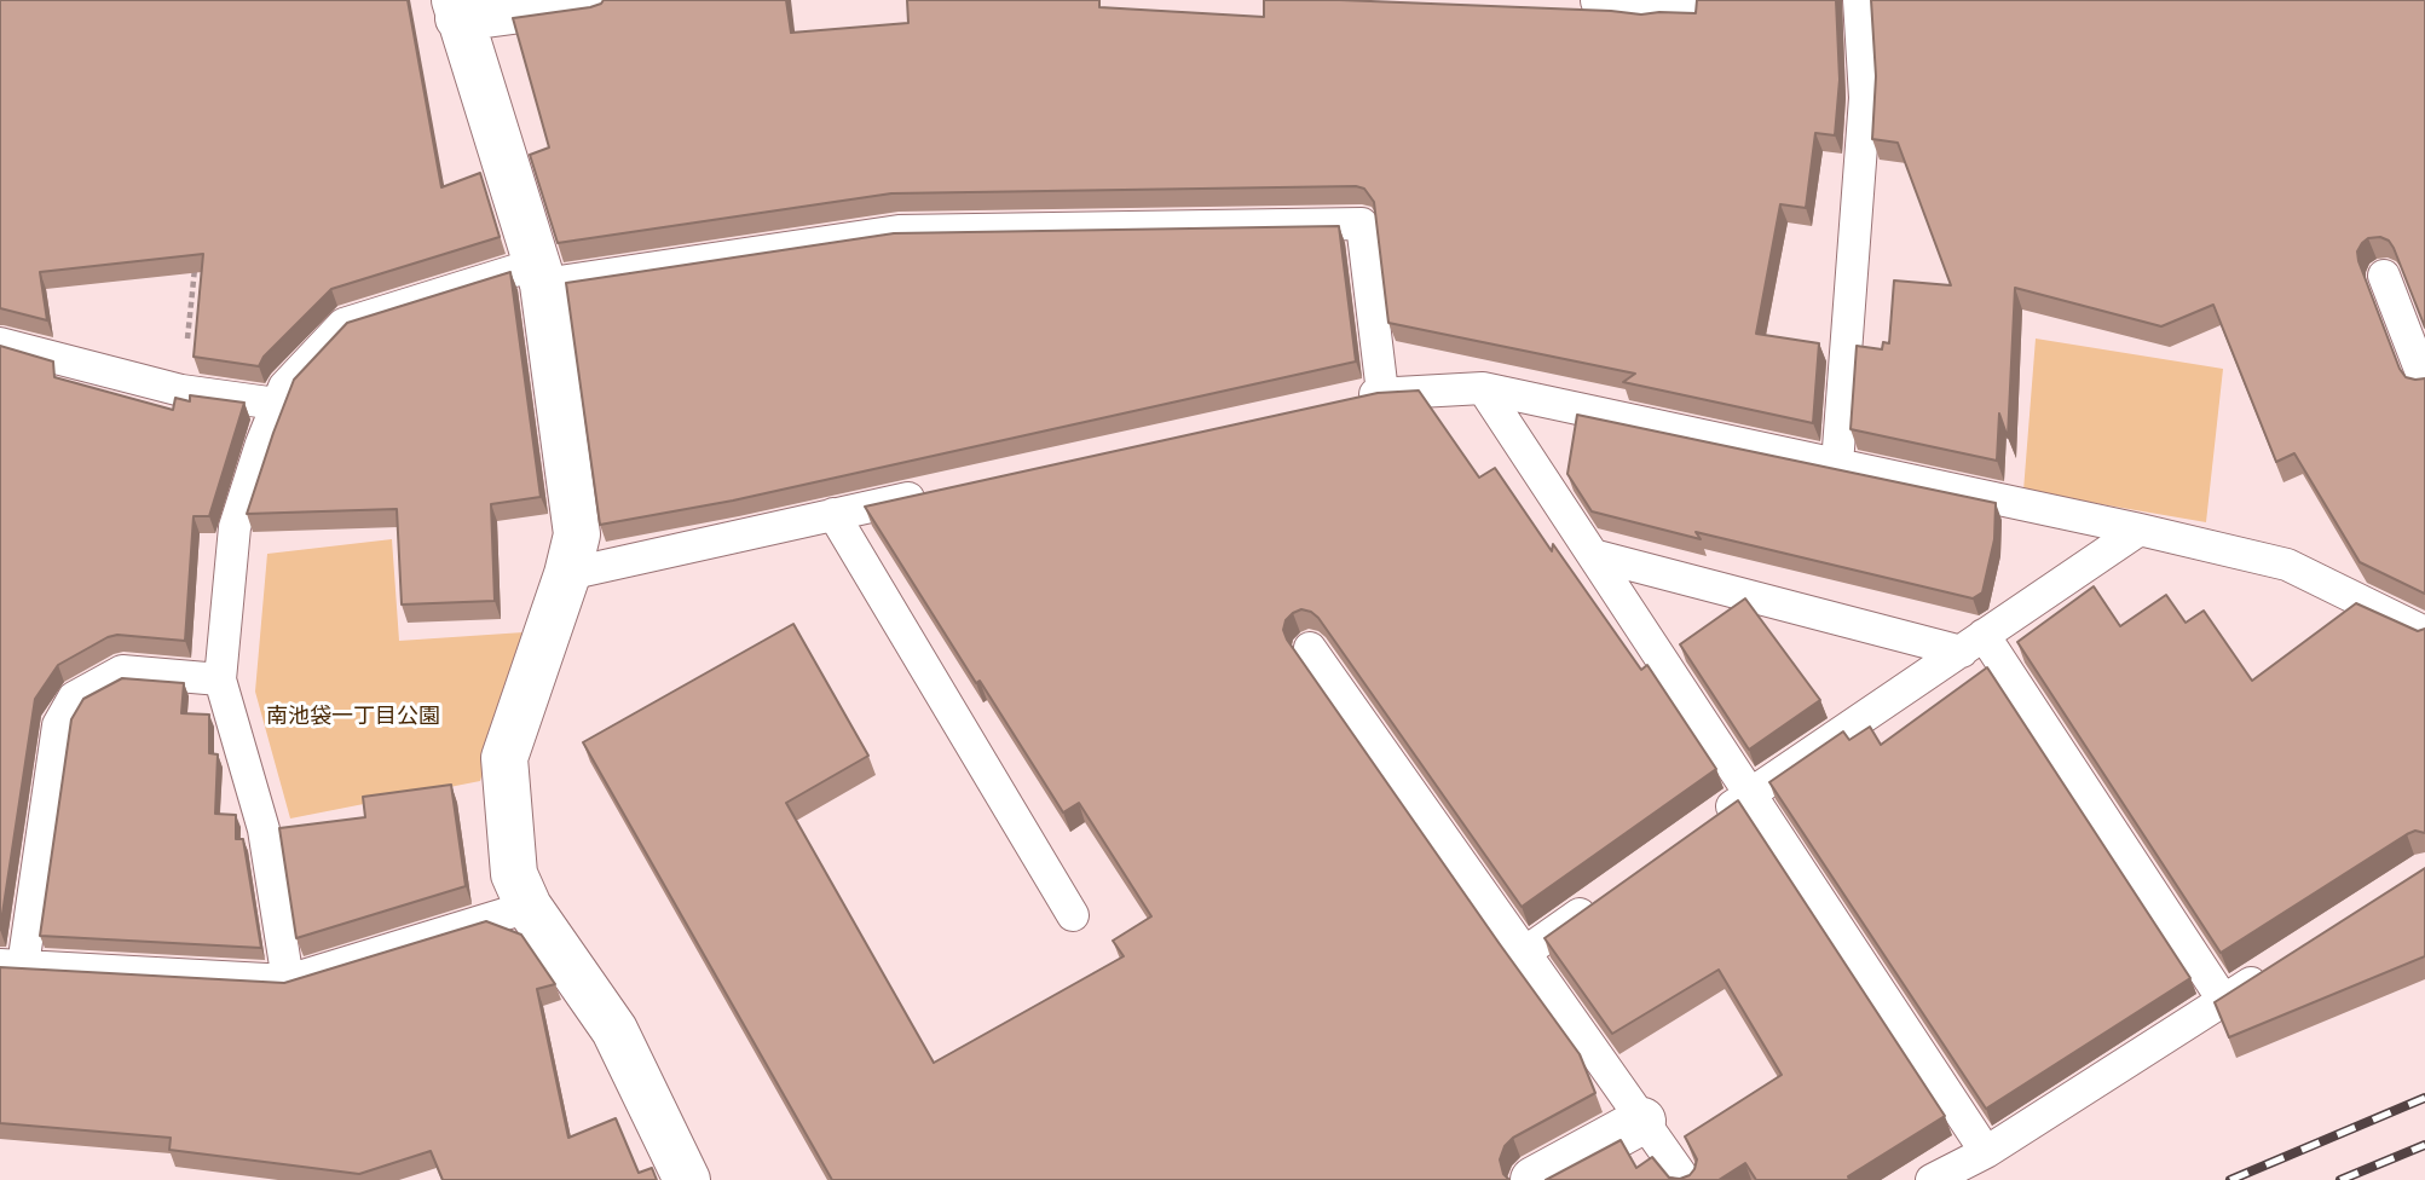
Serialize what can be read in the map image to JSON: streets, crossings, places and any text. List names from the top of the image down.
{
  "parks": ["南池袋一丁目公園"]
}
